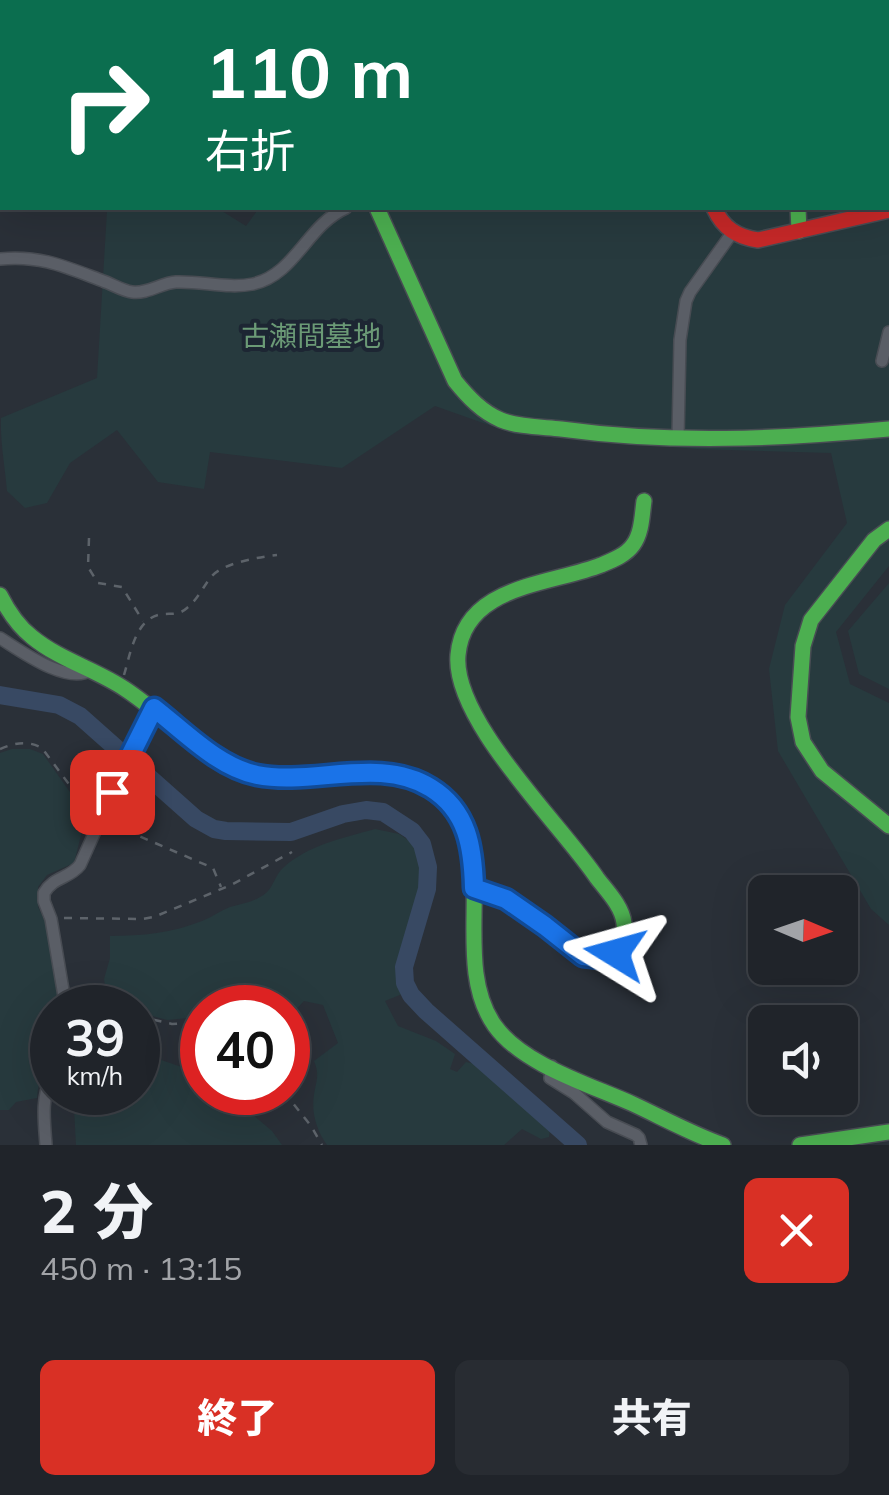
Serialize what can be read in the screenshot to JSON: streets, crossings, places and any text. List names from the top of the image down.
{
  "parks": ["古瀬間墓地"],
  "north": "right",
  "page": {
    "turn": ["110 m", "右折"],
    "speed": "39 km/h",
    "limit": "40",
    "heading": ["2 分", "450 m · 13:15"],
    "buttons": ["終了", "共有"]
  }
}
